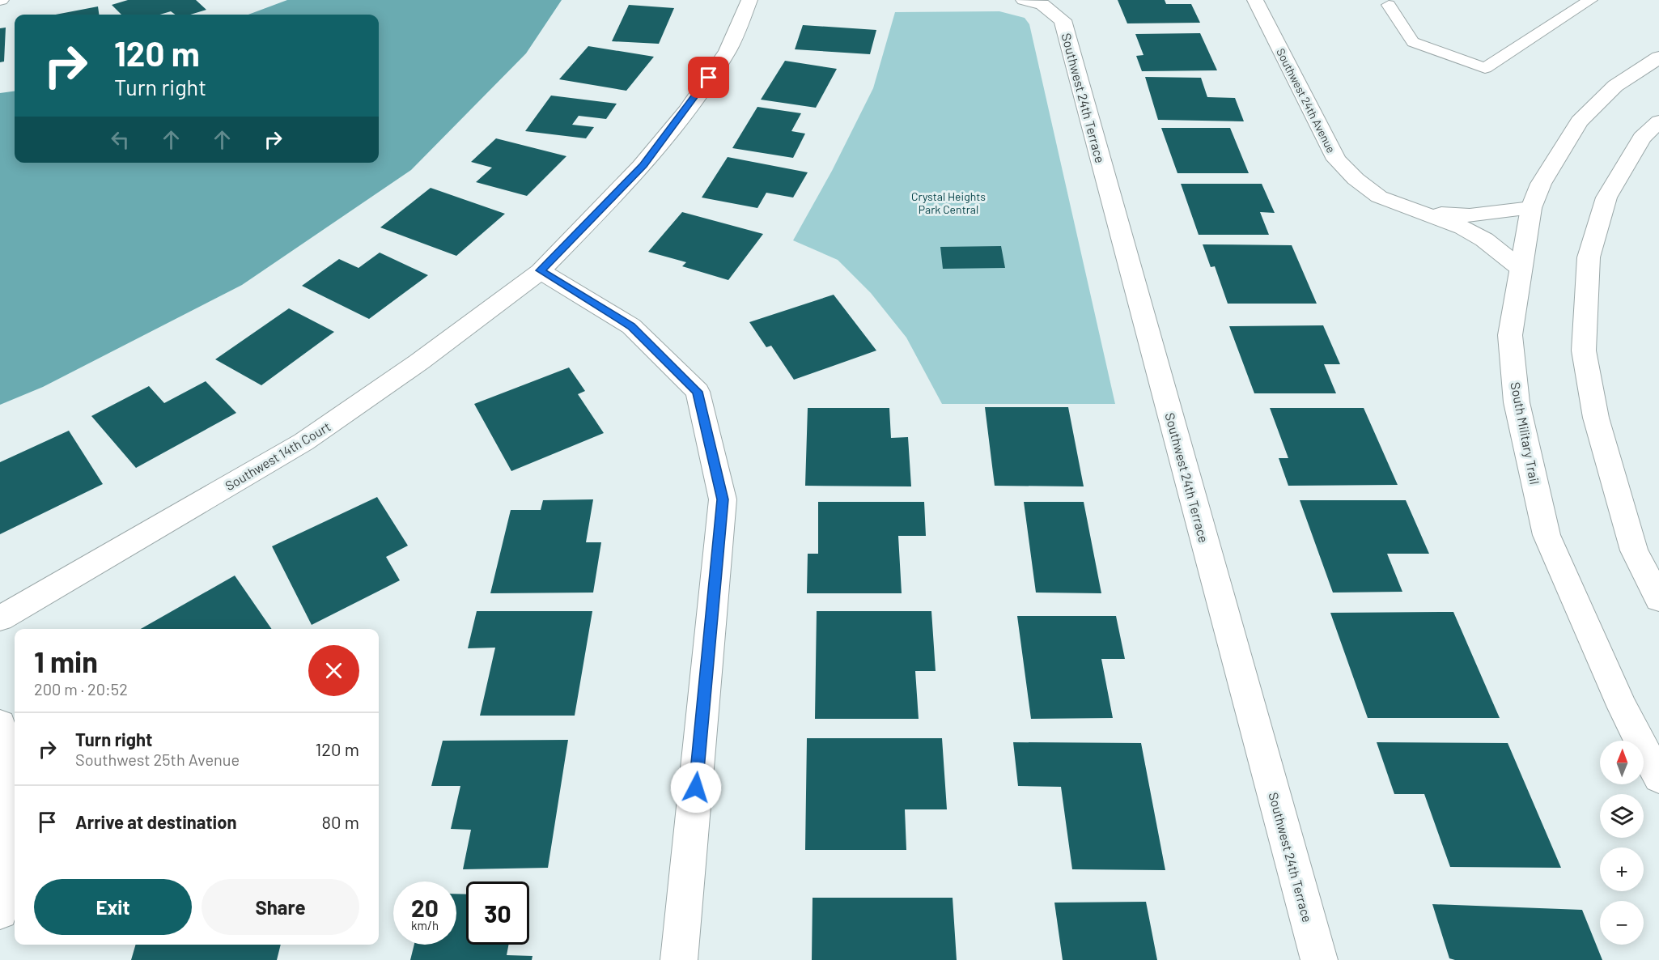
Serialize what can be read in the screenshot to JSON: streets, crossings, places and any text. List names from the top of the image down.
{
  "streets": {
    "street": [
      "Southwest 24th Terrace",
      "Southwest 24th Avenue",
      "South Military Trail",
      "Southwest 14th Court"
    ]
  },
  "crossings": [
    ["Southwest 24th Avenue", "South Military Trail"]
  ],
  "parks": ["Crystal Heights Park Central"],
  "north": "top",
  "page": {
    "turn": ["120 m", "Turn right"],
    "heading": ["1 min", "200 m · 20:52"],
    "list": [
      {
        "name": "Turn right",
        "note": "Southwest 25th Avenue",
        "value": "120 m"
      },
      {
        "name": "Arrive at destination",
        "value": "80 m"
      }
    ],
    "map_buttons": ["+", "−"],
    "buttons": ["Exit", "Share"],
    "speed": "20 km/h",
    "limit": "30"
  }
}
